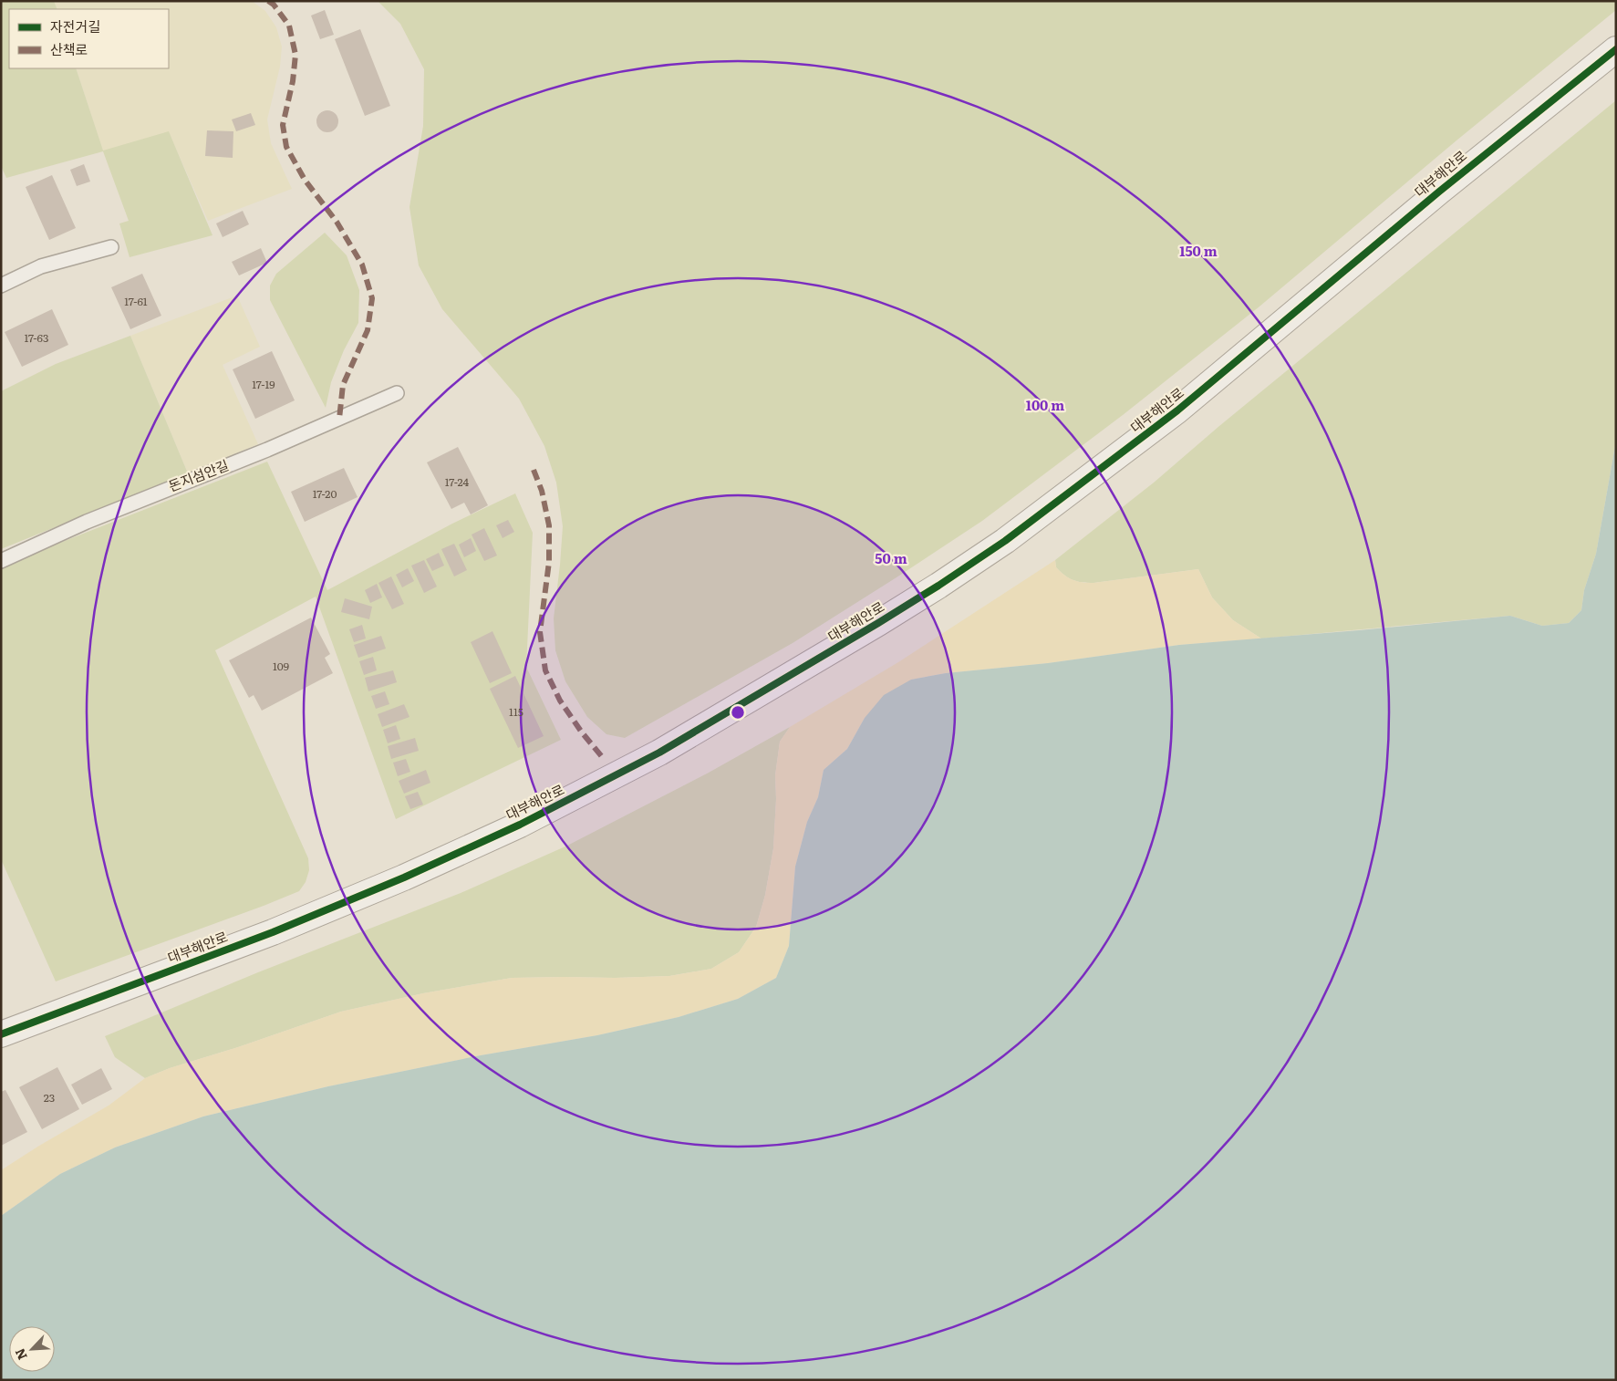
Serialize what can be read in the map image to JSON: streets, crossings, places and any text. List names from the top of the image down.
{
  "streets": {
    "street": ["대부해안로"],
    "lane": ["돈지섬안길"]
  },
  "house_numbers": [
    "17-61",
    "17-63",
    "17-19",
    "17-24",
    "17-20",
    "109",
    "115",
    "23"
  ],
  "legend": ["자전거길", "산책로"],
  "north": "bottom left",
  "rings": ["150 m", "100 m", "50 m"]
}
